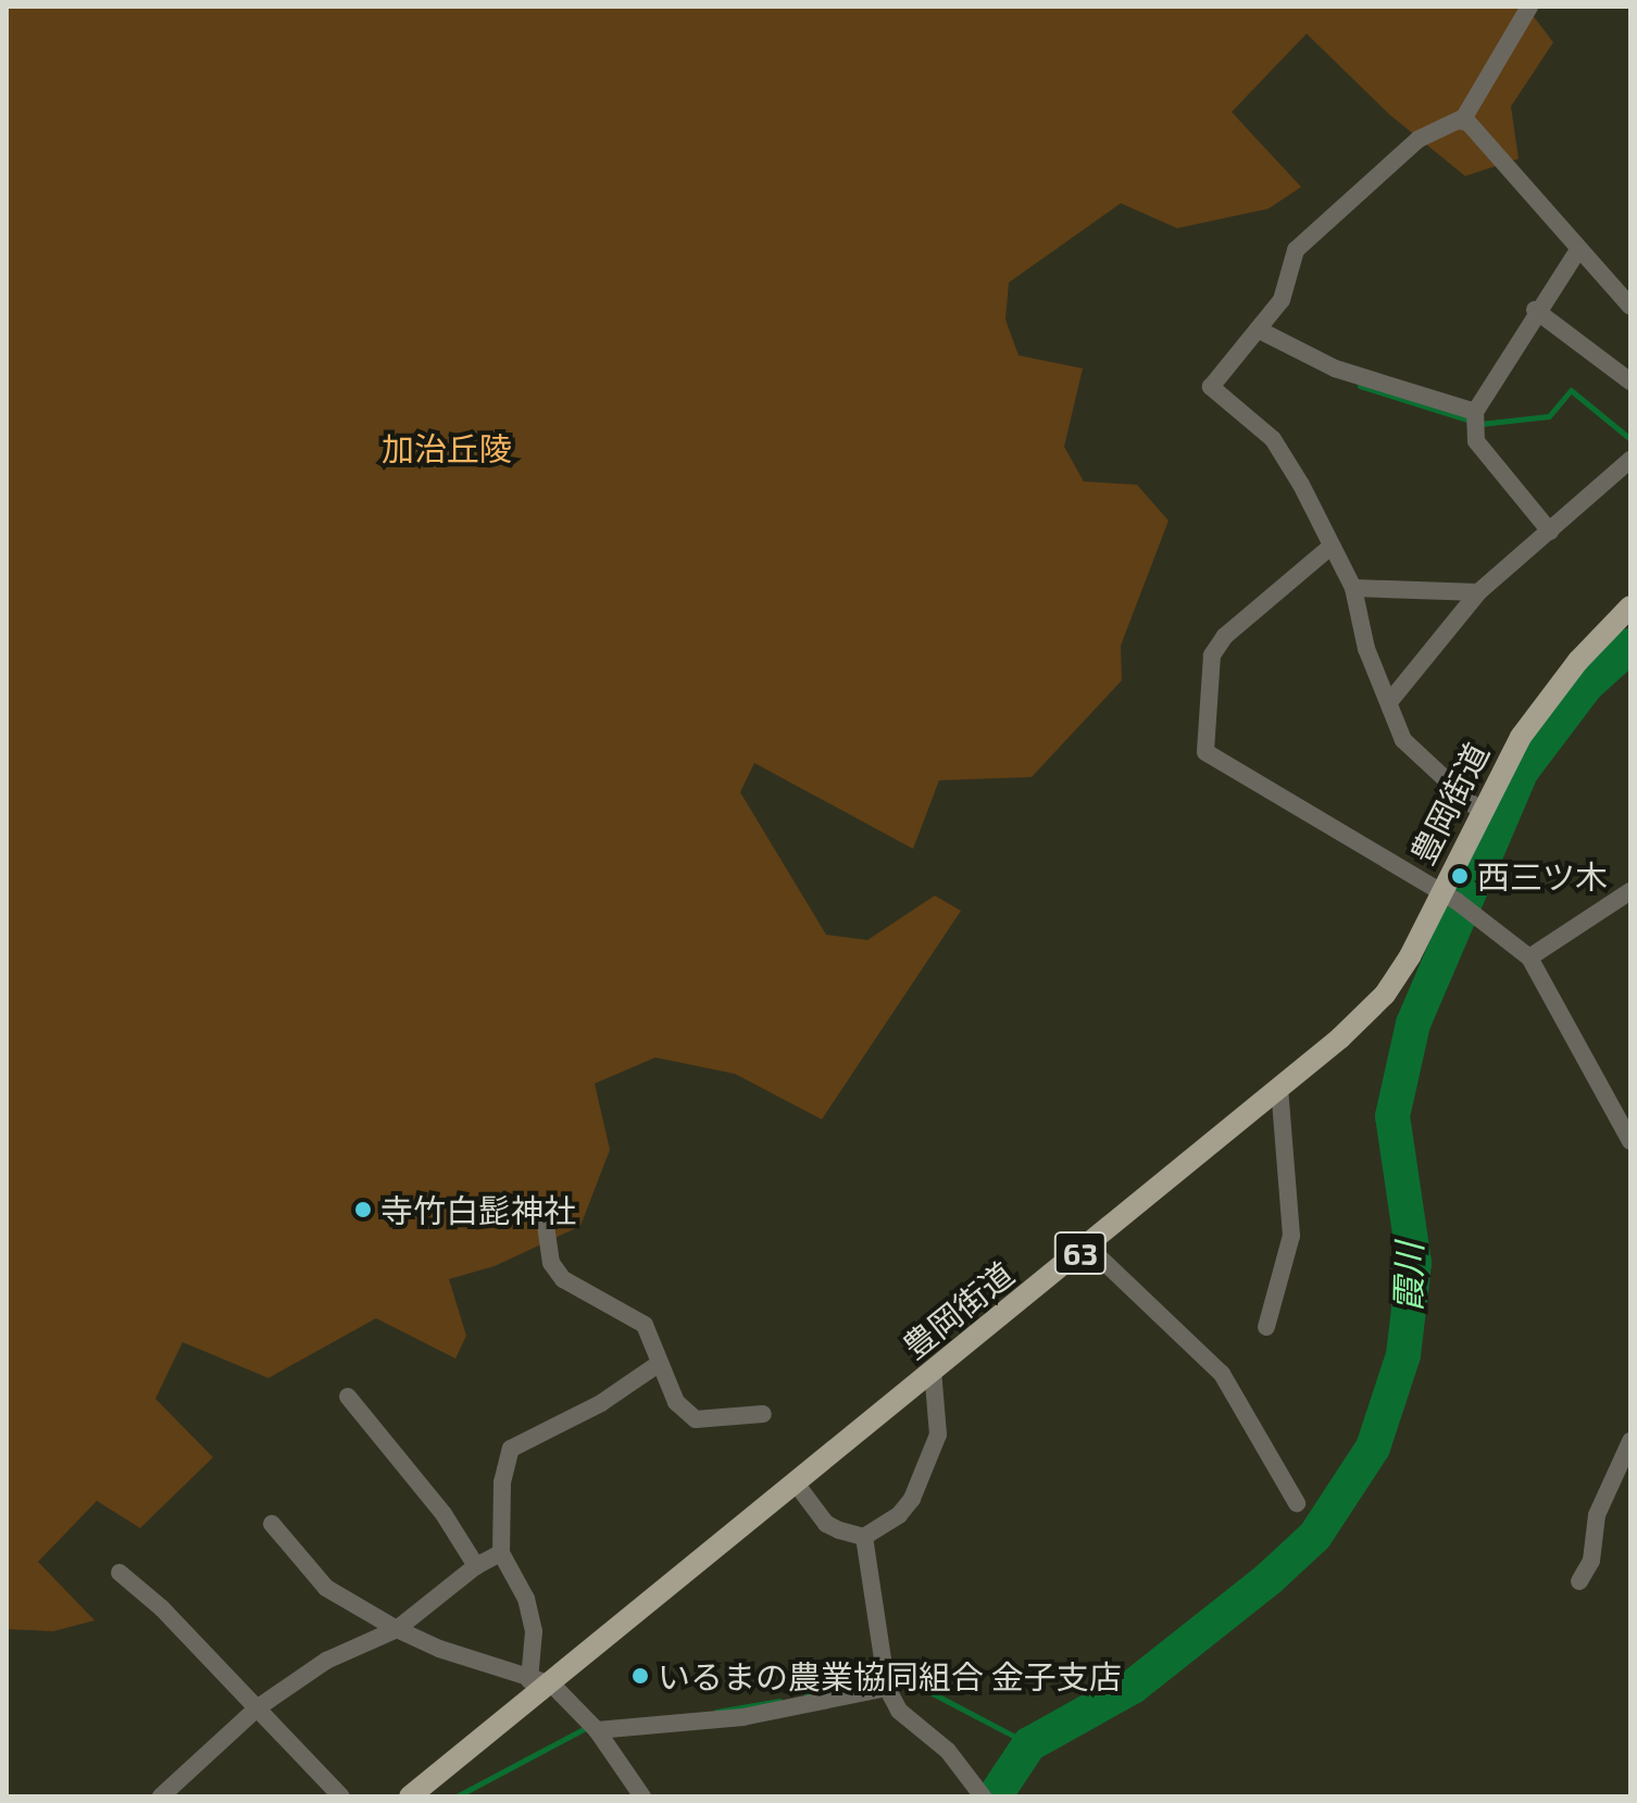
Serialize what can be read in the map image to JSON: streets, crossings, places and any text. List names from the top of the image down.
{
  "streets": {
    "main road": ["豊岡街道", "63"]
  },
  "water": ["霞川"],
  "parks": ["加治丘陵"],
  "places": ["西三ツ木", "寺竹白髭神社", "いるまの農業協同組合 金子支店"]
}
